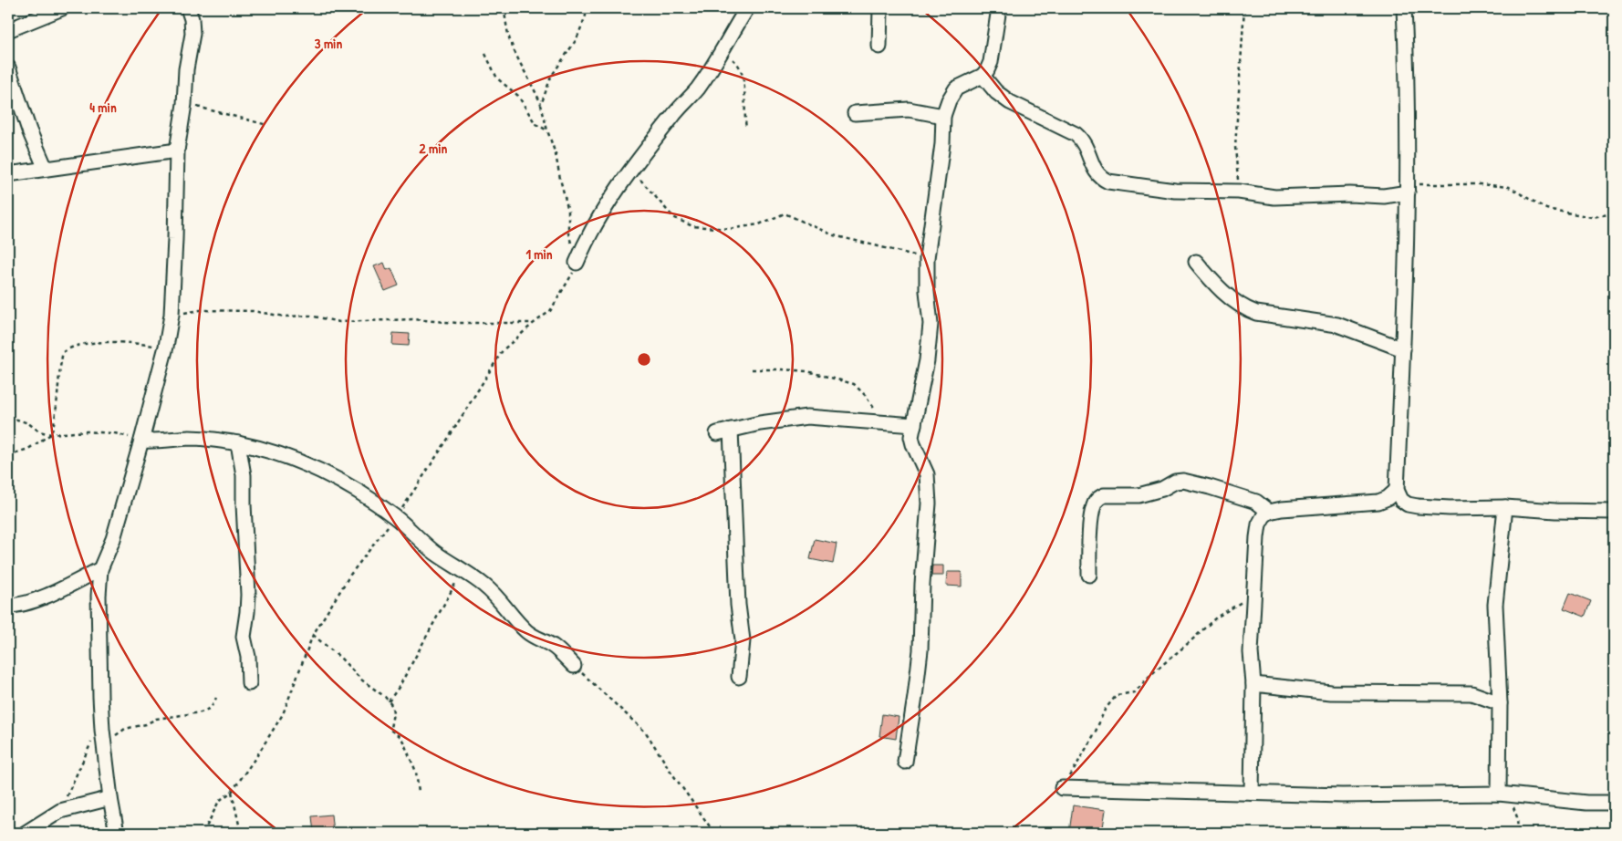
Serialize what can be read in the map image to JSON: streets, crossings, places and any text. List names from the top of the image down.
{
  "rings": [
    "3 min",
    "4 min",
    "2 min",
    "1 min"
  ]
}
